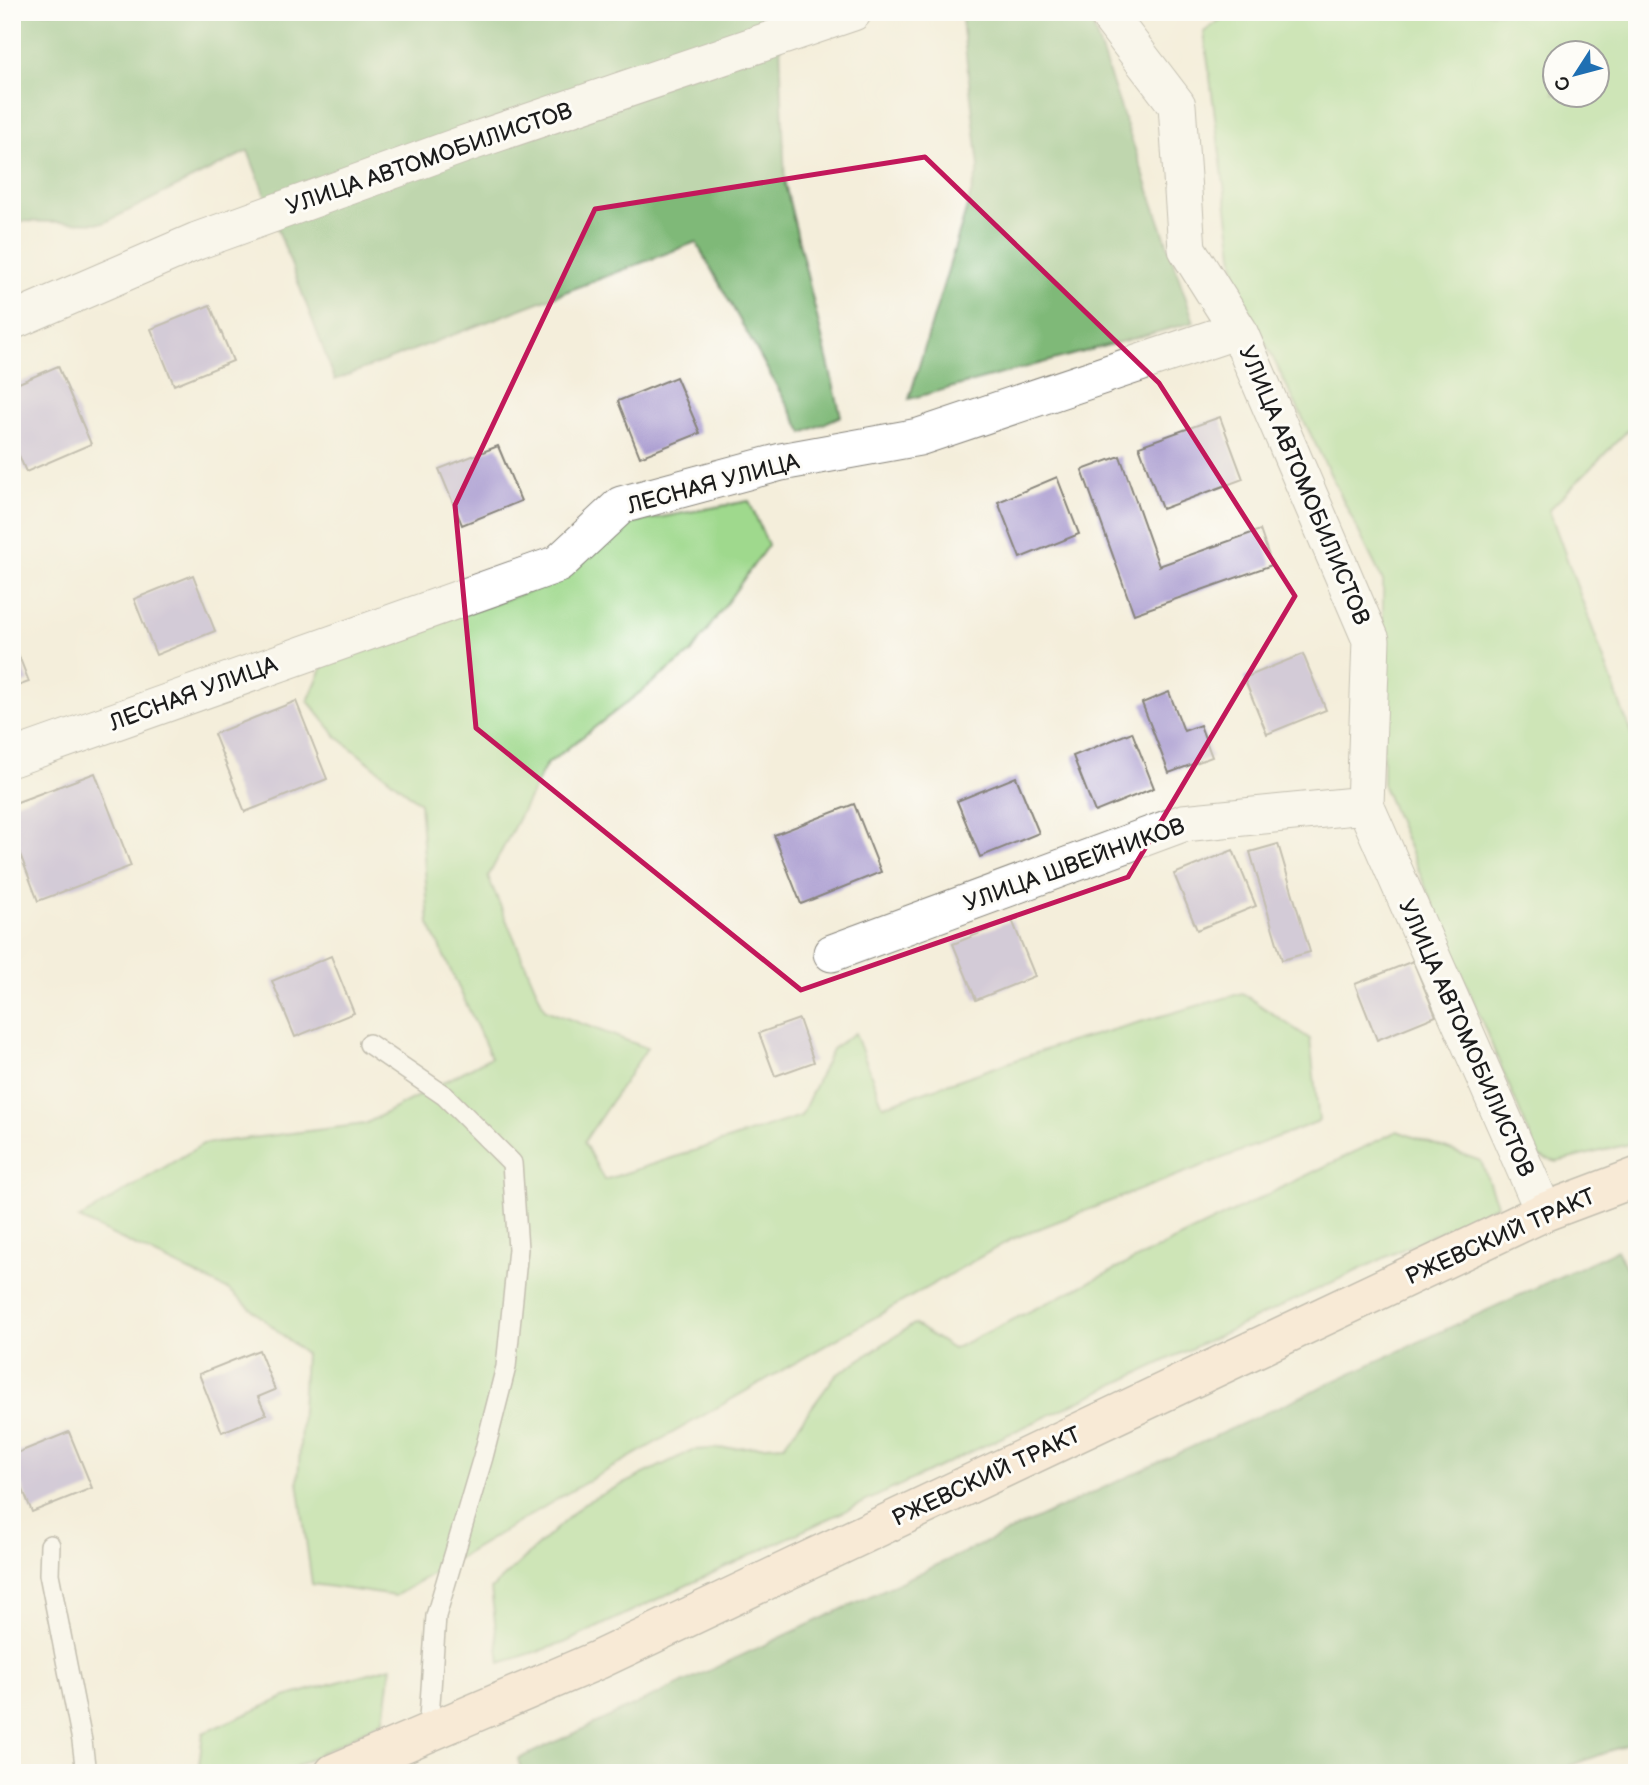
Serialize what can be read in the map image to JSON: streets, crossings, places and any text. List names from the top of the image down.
{
  "streets": {
    "main road": ["РЖЕВСКИЙ ТРАКТ"],
    "street": ["УЛИЦА АВТОМОБИЛИСТОВ", "ЛЕСНАЯ УЛИЦА", "УЛИЦА ШВЕЙНИКОВ"]
  },
  "crossings": [
    ["УЛИЦА АВТОМОБИЛИСТОВ", "ЛЕСНАЯ УЛИЦА"],
    ["УЛИЦА АВТОМОБИЛИСТОВ", "УЛИЦА ШВЕЙНИКОВ"],
    ["УЛИЦА АВТОМОБИЛИСТОВ", "РЖЕВСКИЙ ТРАКТ"]
  ],
  "north": "bottom left"
}
